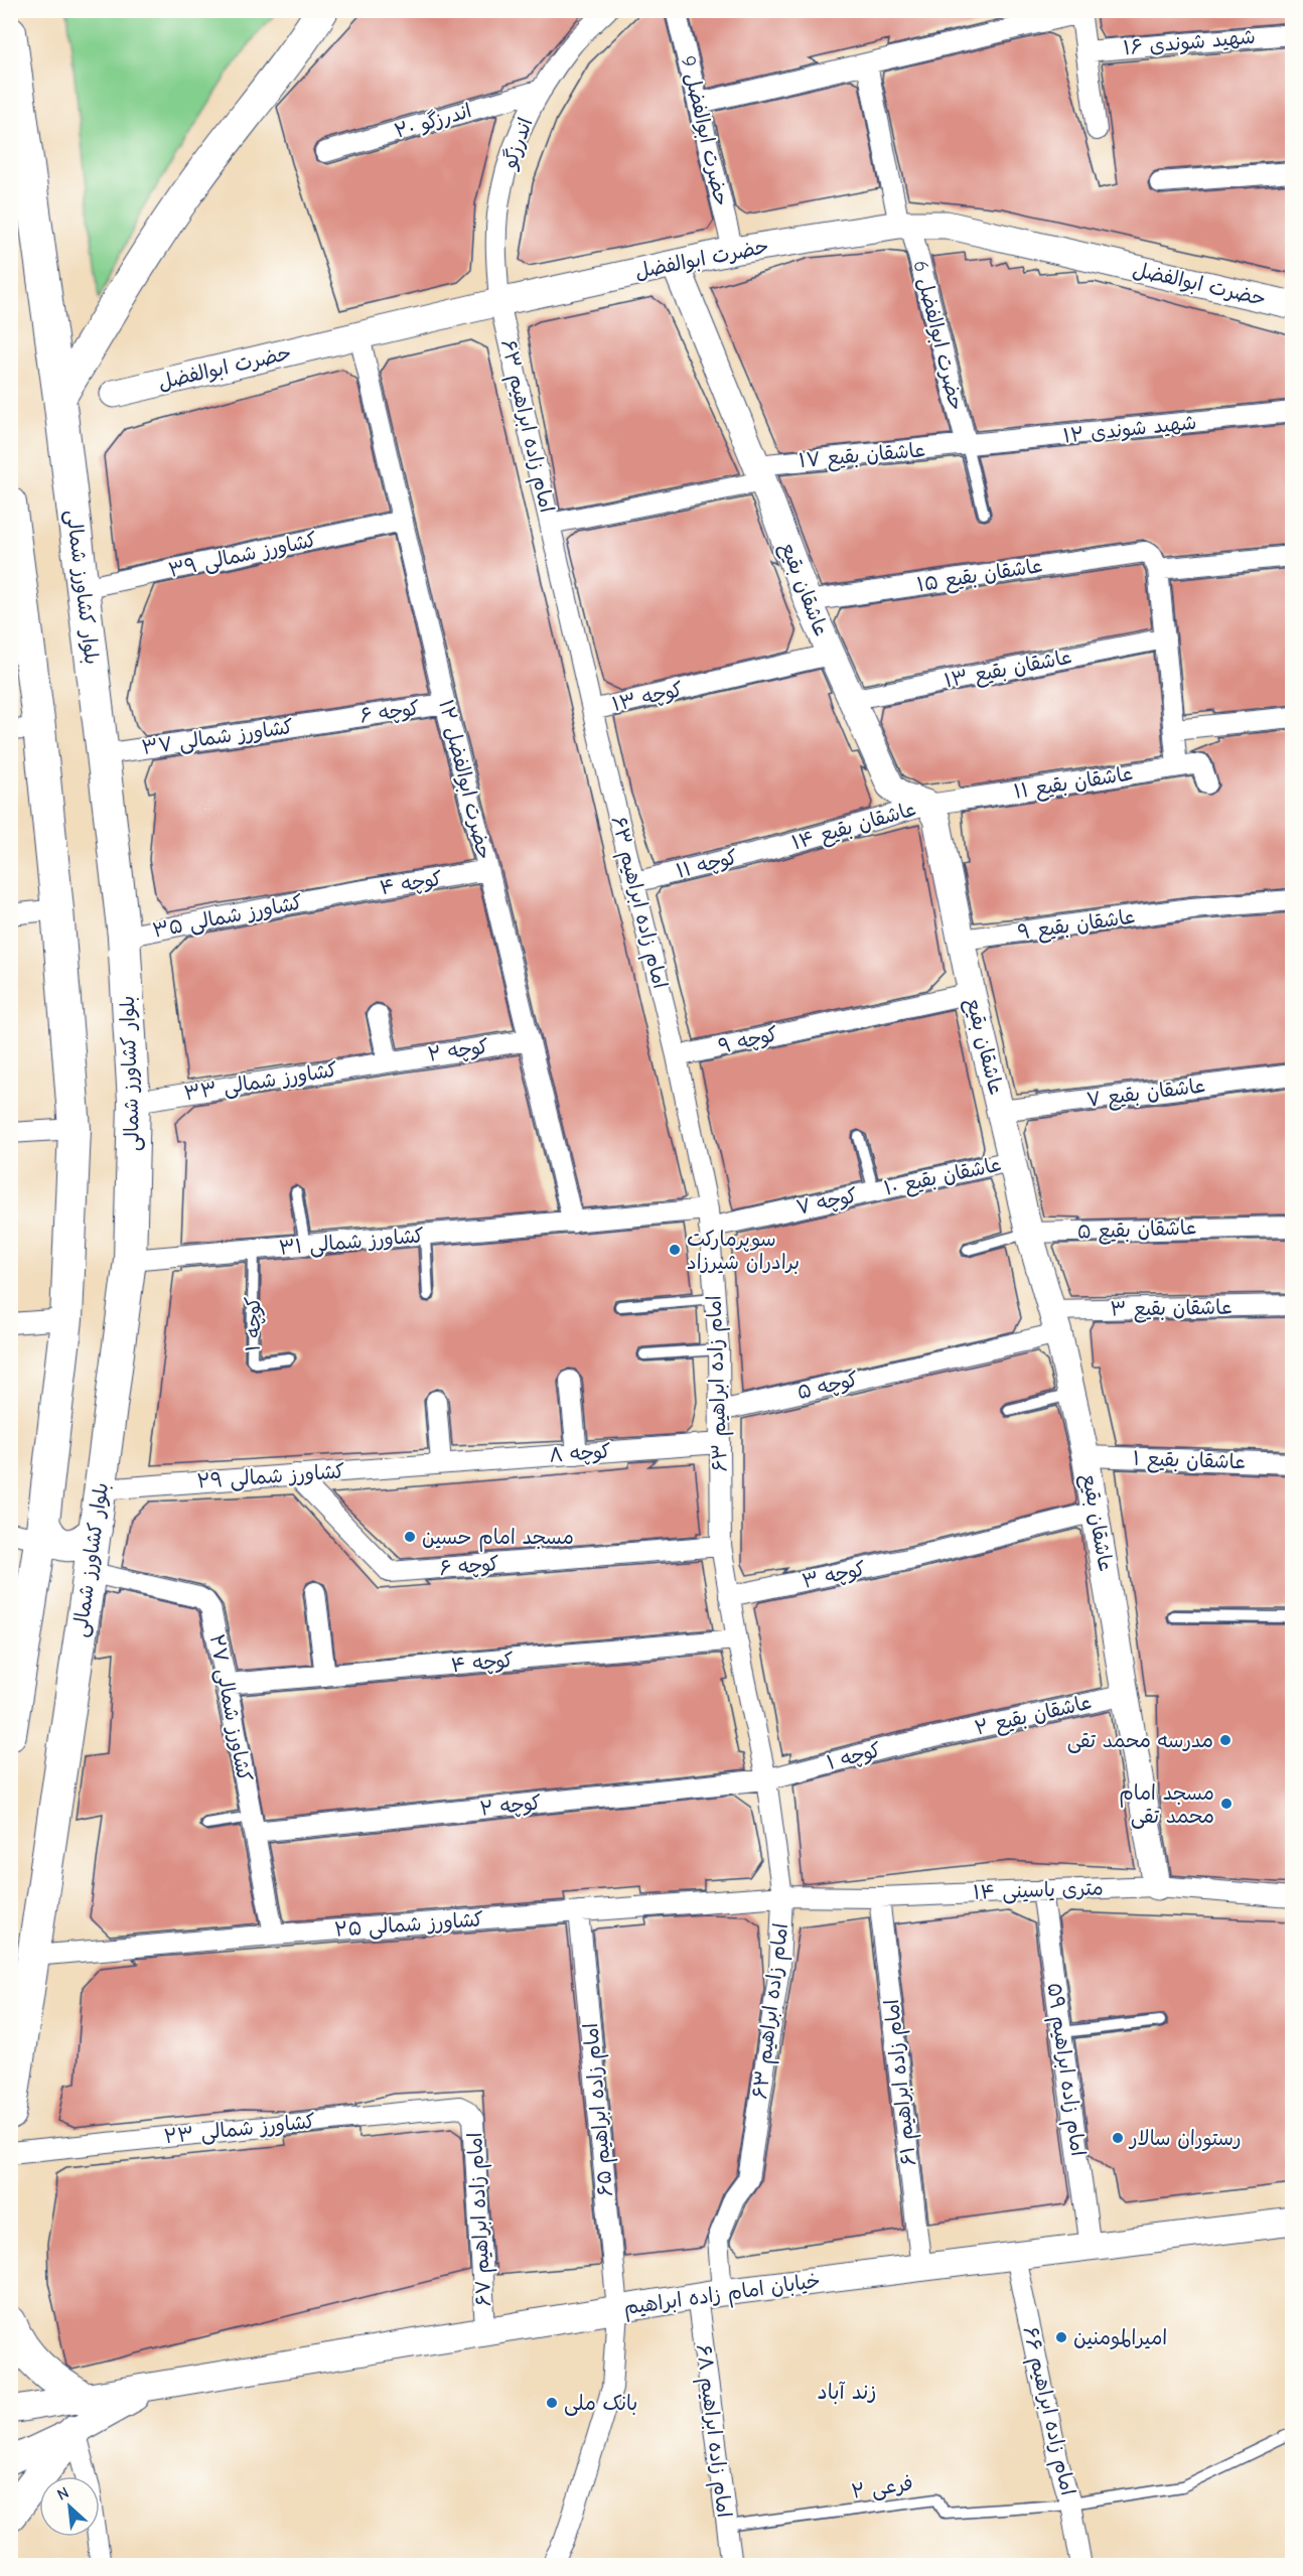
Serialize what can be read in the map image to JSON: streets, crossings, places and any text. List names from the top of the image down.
{
  "streets": {
    "main road": ["بلوار کشاورز شمالی"],
    "street": [
      "شهید شوندی ۱۶",
      "اندرزگو ۲۰",
      "حضرت ابوالفضل 9",
      "اندرزگو",
      "حضرت ابوالفضل",
      "حضرت ابوالفضل 6",
      "امام زاده ابراهیم ۶۳",
      "شهید شوندی ۱۲",
      "عاشقان بقیع ۱۷",
      "کشاورز شمالی ۳۹",
      "عاشقان بقیع ۱۵",
      "عاشقان بقیع",
      "عاشقان بقیع ۱۳",
      "کوچه ۱۳",
      "کوچه ۶",
      "کشاورز شمالی ۳۷",
      "حضرت ابوالفضل ۱۲",
      "عاشقان بقیع ۱۱",
      "عاشقان بقیع ۱۴",
      "کوچه ۱۱",
      "کوچه ۴",
      "کشاورز شمالی ۳۵",
      "عاشقان بقیع ۹",
      "کوچه ۹",
      "کوچه ۲",
      "کشاورز شمالی ۳۳",
      "عاشقان بقیع ۷",
      "عاشقان بقیع ۱۰",
      "کوچه ۷",
      "عاشقان بقیع ۵",
      "کشاورز شمالی ۳۱",
      "عاشقان بقیع ۳",
      "کوچه ۱",
      "کوچه ۵",
      "کوچه ۸",
      "عاشقان بقیع ۱",
      "کشاورز شمالی ۲۹",
      "کوچه ۳",
      "کشاورز شمالی ۲۷",
      "عاشقان بقیع ۲",
      "۱۴ متری یاسینی",
      "کشاورز شمالی ۲۵",
      "امام زاده ابراهیم ۵۹",
      "امام زاده ابراهیم ۶۱",
      "امام زاده ابراهیم ۶۵",
      "کشاورز شمالی ۲۳",
      "امام زاده ابراهیم ۶۷",
      "خیابان امام زاده ابراهیم",
      "امام زاده ابراهیم ۶۶",
      "امام زاده ابراهیم ۶۸"
    ],
    "lane": ["فرعی ۲"]
  },
  "crossings": [
    ["اندرزگو ۲۰", "اندرزگو"],
    ["حضرت ابوالفضل 9", "حضرت ابوالفضل"],
    ["اندرزگو", "حضرت ابوالفضل"],
    ["اندرزگو", "امام زاده ابراهیم ۶۳"],
    ["حضرت ابوالفضل", "حضرت ابوالفضل 6"],
    ["حضرت ابوالفضل", "امام زاده ابراهیم ۶۳"],
    ["حضرت ابوالفضل", "عاشقان بقیع"],
    ["حضرت ابوالفضل", "حضرت ابوالفضل ۱۲"],
    ["حضرت ابوالفضل 6", "شهید شوندی ۱۲"],
    ["حضرت ابوالفضل 6", "عاشقان بقیع ۱۷"],
    ["امام زاده ابراهیم ۶۳", "عاشقان بقیع ۱۷"],
    ["امام زاده ابراهیم ۶۳", "کوچه ۱۳"],
    ["امام زاده ابراهیم ۶۳", "کوچه ۶"],
    ["امام زاده ابراهیم ۶۳", "کوچه ۱۱"],
    ["امام زاده ابراهیم ۶۳", "کوچه ۴"],
    ["امام زاده ابراهیم ۶۳", "کوچه ۹"],
    ["امام زاده ابراهیم ۶۳", "کوچه ۲"],
    ["امام زاده ابراهیم ۶۳", "کوچه ۷"],
    ["امام زاده ابراهیم ۶۳", "کوچه ۱"],
    ["امام زاده ابراهیم ۶۳", "کوچه ۵"],
    ["امام زاده ابراهیم ۶۳", "کوچه ۸"],
    ["امام زاده ابراهیم ۶۳", "کوچه ۳"],
    ["امام زاده ابراهیم ۶۳", "۱۴ متری یاسینی"],
    ["امام زاده ابراهیم ۶۳", "کشاورز شمالی ۲۵"],
    ["امام زاده ابراهیم ۶۳", "خیابان امام زاده ابراهیم"],
    ["امام زاده ابراهیم ۶۳", "امام زاده ابراهیم ۶۸"],
    ["شهید شوندی ۱۲", "عاشقان بقیع ۱۷"],
    ["عاشقان بقیع ۱۷", "عاشقان بقیع"],
    ["کشاورز شمالی ۳۹", "بلوار کشاورز شمالی"],
    ["کشاورز شمالی ۳۹", "حضرت ابوالفضل ۱۲"],
    ["عاشقان بقیع ۱۵", "عاشقان بقیع"],
    ["بلوار کشاورز شمالی", "کشاورز شمالی ۳۷"],
    ["بلوار کشاورز شمالی", "کشاورز شمالی ۳۵"],
    ["بلوار کشاورز شمالی", "کشاورز شمالی ۳۳"],
    ["بلوار کشاورز شمالی", "کشاورز شمالی ۳۱"],
    ["بلوار کشاورز شمالی", "کشاورز شمالی ۲۹"],
    ["بلوار کشاورز شمالی", "کشاورز شمالی ۲۷"],
    ["بلوار کشاورز شمالی", "کشاورز شمالی ۲۵"],
    ["عاشقان بقیع", "عاشقان بقیع ۱۳"],
    ["عاشقان بقیع", "کوچه ۱۳"],
    ["عاشقان بقیع", "عاشقان بقیع ۱۱"],
    ["عاشقان بقیع", "عاشقان بقیع ۱۴"],
    ["عاشقان بقیع", "عاشقان بقیع ۹"],
    ["عاشقان بقیع", "کوچه ۹"],
    ["عاشقان بقیع", "عاشقان بقیع ۷"],
    ["عاشقان بقیع", "عاشقان بقیع ۱۰"],
    ["عاشقان بقیع", "عاشقان بقیع ۵"],
    ["عاشقان بقیع", "عاشقان بقیع ۳"],
    ["عاشقان بقیع", "عاشقان بقیع ۱"],
    ["عاشقان بقیع", "کوچه ۳"],
    ["عاشقان بقیع", "عاشقان بقیع ۲"],
    ["عاشقان بقیع", "۱۴ متری یاسینی"],
    ["کوچه ۶", "کشاورز شمالی ۳۷"],
    ["کوچه ۶", "حضرت ابوالفضل ۱۲"],
    ["کوچه ۶", "کشاورز شمالی ۲۹"],
    ["حضرت ابوالفضل ۱۲", "کوچه ۴"],
    ["حضرت ابوالفضل ۱۲", "کوچه ۲"],
    ["حضرت ابوالفضل ۱۲", "کوچه ۷"],
    ["حضرت ابوالفضل ۱۲", "کشاورز شمالی ۳۱"],
    ["عاشقان بقیع ۱۱", "عاشقان بقیع ۱۴"],
    ["عاشقان بقیع ۱۴", "کوچه ۱۱"],
    ["کوچه ۴", "کشاورز شمالی ۳۵"],
    ["کوچه ۴", "کشاورز شمالی ۲۷"],
    ["کوچه ۲", "کشاورز شمالی ۳۳"],
    ["کوچه ۲", "کوچه ۱"],
    ["کوچه ۲", "کشاورز شمالی ۲۷"],
    ["عاشقان بقیع ۱۰", "کوچه ۷"],
    ["کوچه ۷", "کشاورز شمالی ۳۱"],
    ["کشاورز شمالی ۳۱", "کوچه ۱"],
    ["عاشقان بقیع ۳", "کوچه ۵"],
    ["کوچه ۱", "عاشقان بقیع ۲"],
    ["کوچه ۸", "کشاورز شمالی ۲۹"],
    ["کشاورز شمالی ۲۷", "کشاورز شمالی ۲۵"],
    ["۱۴ متری یاسینی", "کشاورز شمالی ۲۵"],
    ["۱۴ متری یاسینی", "امام زاده ابراهیم ۵۹"],
    ["۱۴ متری یاسینی", "امام زاده ابراهیم ۶۱"],
    ["کشاورز شمالی ۲۵", "امام زاده ابراهیم ۶۵"],
    ["امام زاده ابراهیم ۵۹", "خیابان امام زاده ابراهیم"],
    ["امام زاده ابراهیم ۶۱", "خیابان امام زاده ابراهیم"],
    ["امام زاده ابراهیم ۶۵", "خیابان امام زاده ابراهیم"],
    ["کشاورز شمالی ۲۳", "امام زاده ابراهیم ۶۷"],
    ["امام زاده ابراهیم ۶۷", "خیابان امام زاده ابراهیم"],
    ["خیابان امام زاده ابراهیم", "امام زاده ابراهیم ۶۶"],
    ["خیابان امام زاده ابراهیم", "امام زاده ابراهیم ۶۸"],
    ["امام زاده ابراهیم ۶۶", "فرعی ۲"],
    ["امام زاده ابراهیم ۶۸", "فرعی ۲"]
  ],
  "districts": ["زند آباد"],
  "places": [
    "سوپرمارکت برادران شیرزاد",
    "مسجد امام حسین",
    "مدرسه محمد تقی",
    "مسجد امام محمد تقی",
    "رستوران سالار",
    "امیرالمومنین",
    "بانک ملی"
  ],
  "north": "top left"
}
